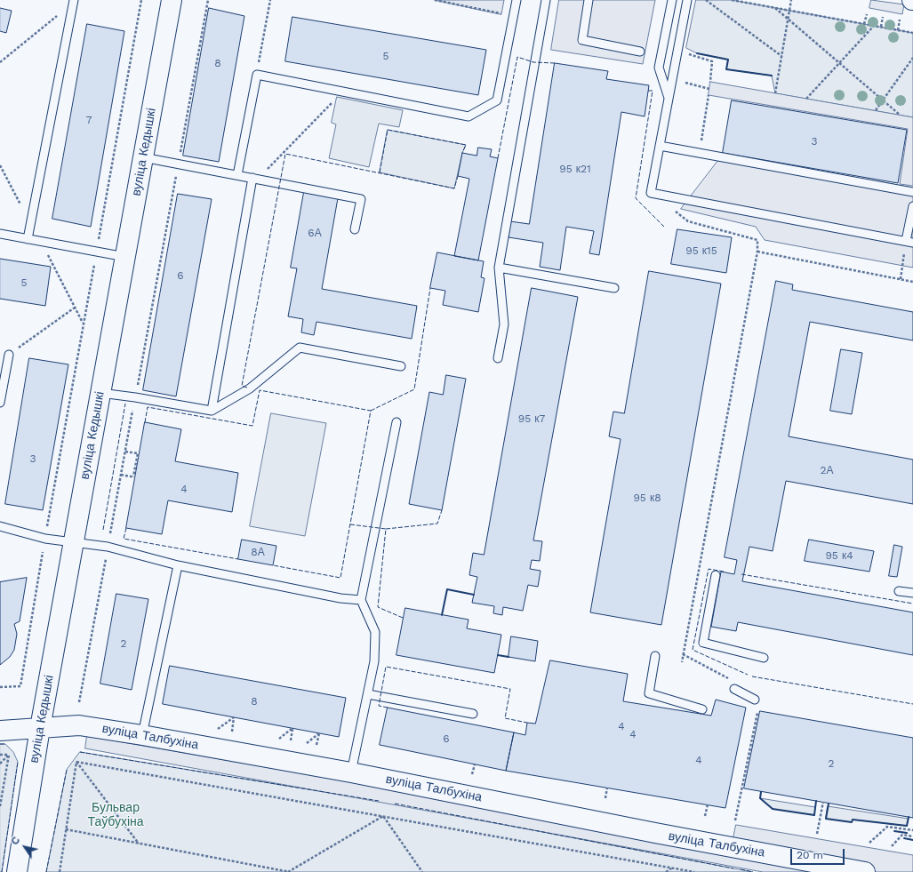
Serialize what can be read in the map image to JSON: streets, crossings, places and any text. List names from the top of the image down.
{
  "streets": {
    "street": ["вуліца Кедышкі", "вуліца Талбухіна"]
  },
  "crossings": [
    ["вуліца Кедышкі", "вуліца Талбухіна"]
  ],
  "parks": ["Бульвар Таўбухіна"],
  "house_numbers": [
    "5",
    "8",
    "7",
    "3",
    "95 к21",
    "6А",
    "95 к15",
    "6",
    "5",
    "95 к7",
    "3",
    "2А",
    "4",
    "95 к8",
    "8А",
    "95 к4",
    "2",
    "8",
    "4",
    "4",
    "6",
    "4",
    "2"
  ],
  "scale_bar": "20 m",
  "north": "top left"
}
